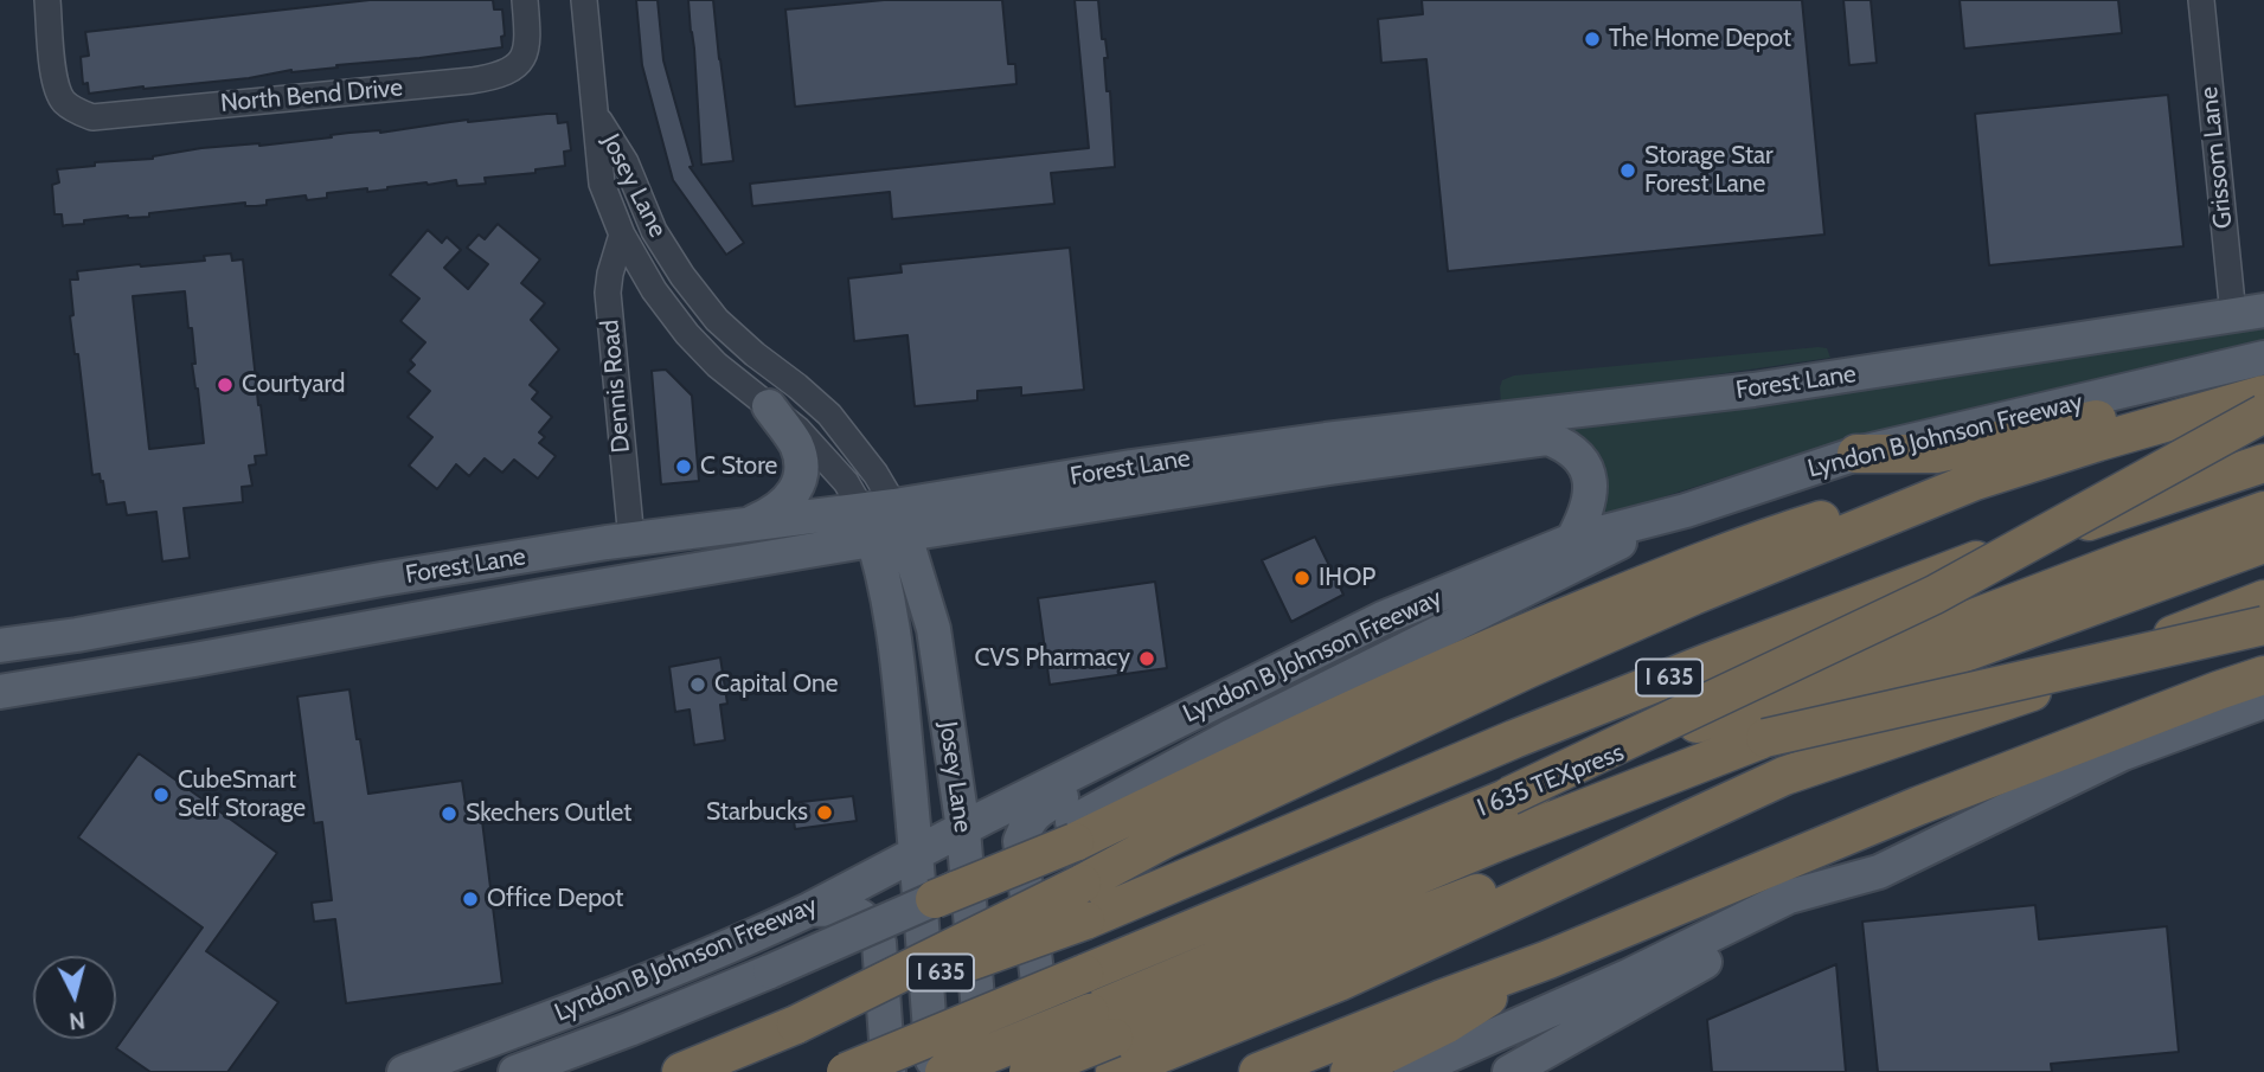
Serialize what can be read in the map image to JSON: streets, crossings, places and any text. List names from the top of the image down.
{
  "streets": {
    "highway": ["I 635", "I 635 TEXpress"],
    "main road": ["Josey Lane", "Forest Lane", "Lyndon B Johnson Freeway"],
    "street": ["North Bend Drive", "Grissom Lane", "Dennis Road"]
  },
  "crossings": [
    ["Grissom Lane", "Forest Lane"],
    ["Josey Lane", "Forest Lane"],
    ["Josey Lane", "Dennis Road"],
    ["Josey Lane", "Lyndon B Johnson Freeway"],
    ["Forest Lane", "Dennis Road"]
  ],
  "places": [
    "The Home Depot",
    "Storage Star Forest Lane",
    "Courtyard",
    "C Store",
    "IHOP",
    "CVS Pharmacy",
    "Capital One",
    "CubeSmart Self Storage",
    "Starbucks",
    "Skechers Outlet",
    "Office Depot"
  ],
  "north": "bottom"
}
